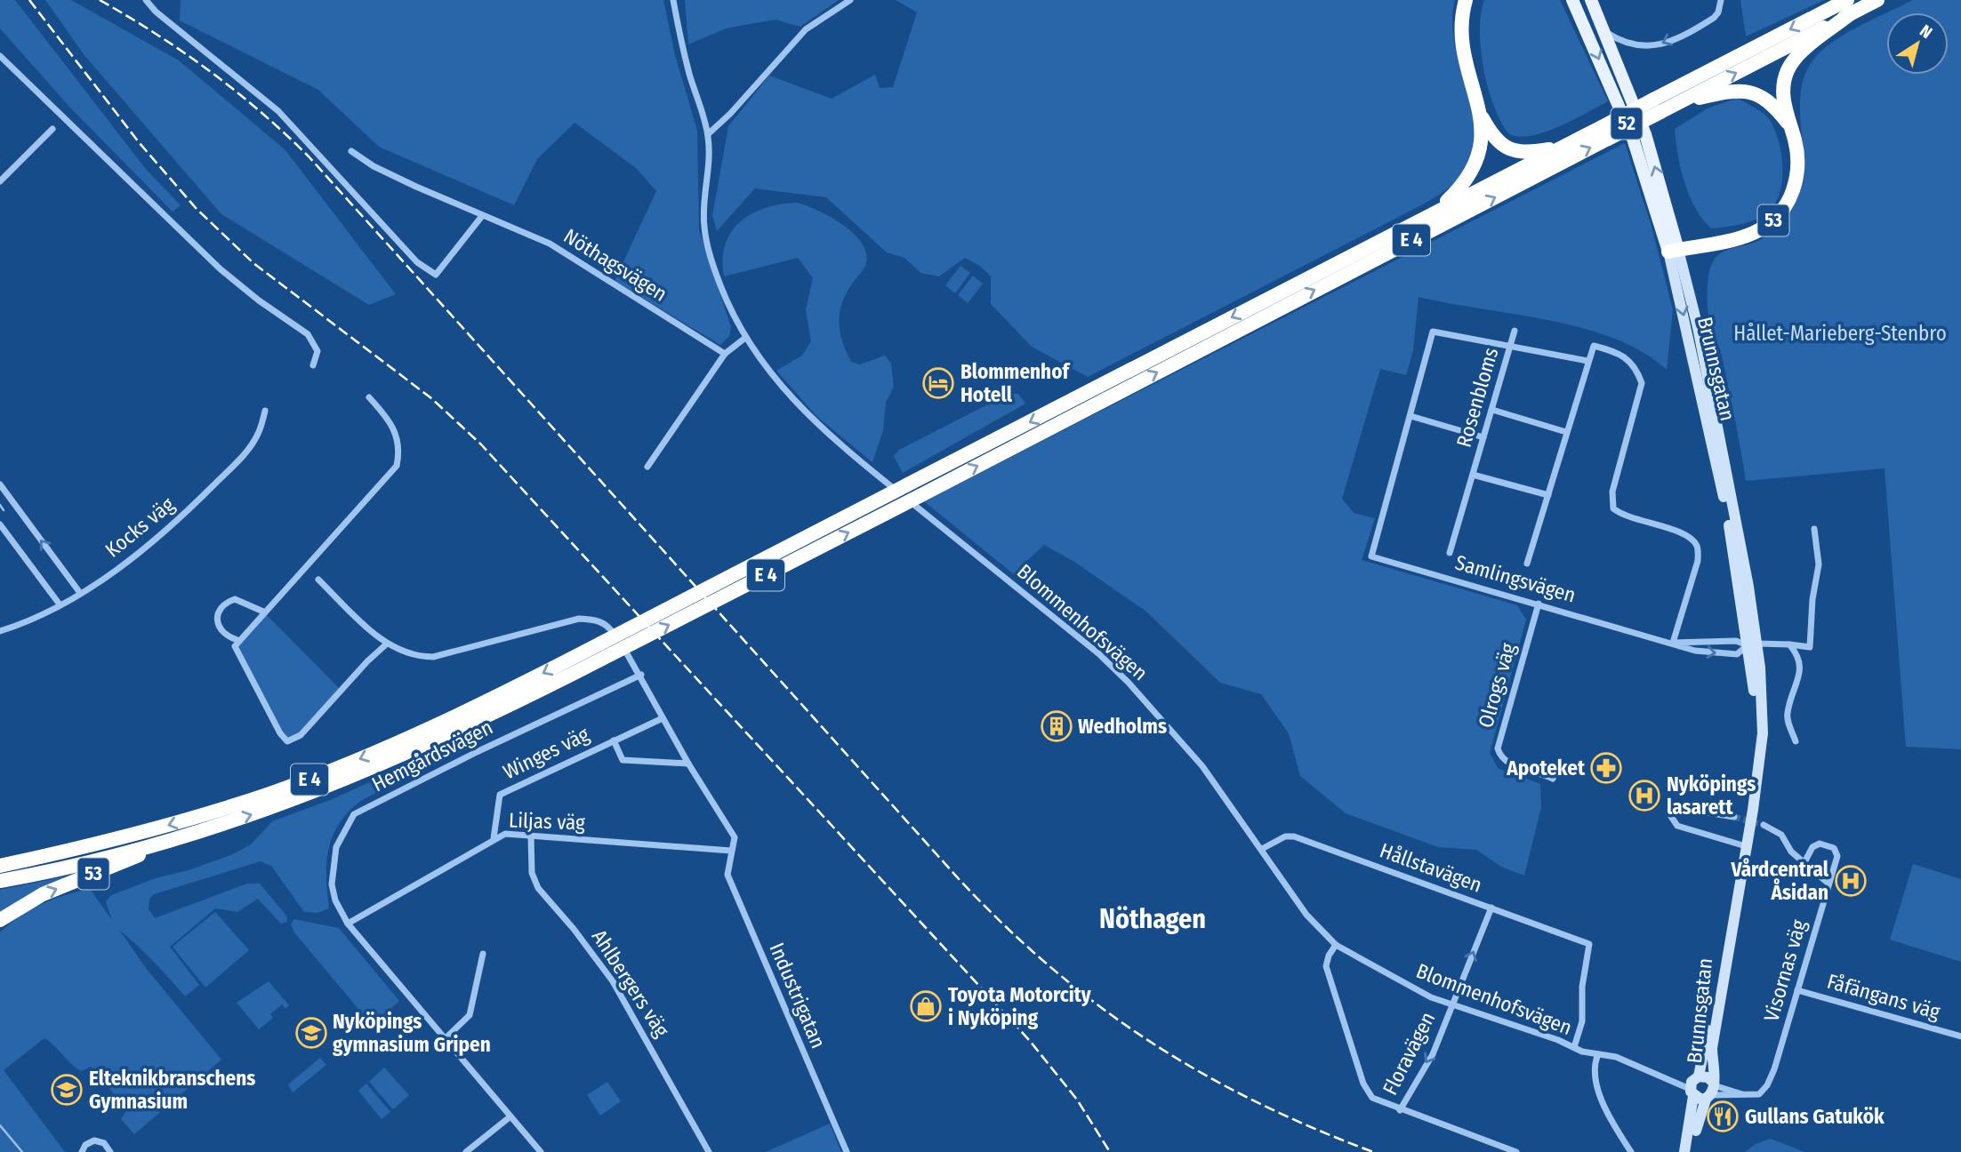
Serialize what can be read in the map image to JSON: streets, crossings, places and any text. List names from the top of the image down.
{
  "streets": {
    "highway": ["53", "E 4"],
    "main road": ["52", "Brunnsgatan"],
    "street": [
      "Nöthagsvägen",
      "Rosenbloms",
      "Kocks väg",
      "Samlingsvägen",
      "Blommenhofsvägen",
      "Olrogs väg",
      "Winges väg",
      "Hemgårdsvägen",
      "Liljas väg",
      "Hållstavägen",
      "Visornas väg",
      "Ahlbergers väg",
      "Industrigatan",
      "Fåfängans väg",
      "Floravägen"
    ]
  },
  "crossings": [
    ["53", "E 4"],
    ["53", "Brunnsgatan"],
    ["Brunnsgatan", "Samlingsvägen"],
    ["Brunnsgatan", "Blommenhofsvägen"],
    ["Brunnsgatan", "Visornas väg"],
    ["Samlingsvägen", "Olrogs väg"],
    ["Blommenhofsvägen", "Hållstavägen"],
    ["Blommenhofsvägen", "Visornas väg"],
    ["Blommenhofsvägen", "Floravägen"],
    ["Winges väg", "Liljas väg"],
    ["Hemgårdsvägen", "Liljas väg"],
    ["Liljas väg", "Ahlbergers väg"],
    ["Liljas väg", "Industrigatan"],
    ["Hållstavägen", "Floravägen"],
    ["Visornas väg", "Fåfängans väg"]
  ],
  "districts": ["Nöthagen"],
  "parks": ["Hållet-Marieberg-Stenbro"],
  "places": {
    "hotel": ["Blommenhof Hotell"],
    "building": ["Wedholms"],
    "pharmacy": ["Apoteket"],
    "hospital": ["Nyköpings lasarett", "Vårdcentral Åsidan"],
    "shop": ["Toyota Motorcity i Nyköping"],
    "school or university": ["Nyköpings gymnasium Gripen", "Elteknikbranschens Gymnasium"],
    "restaurant": ["Gullans Gatukök"]
  },
  "north": "top right"
}
